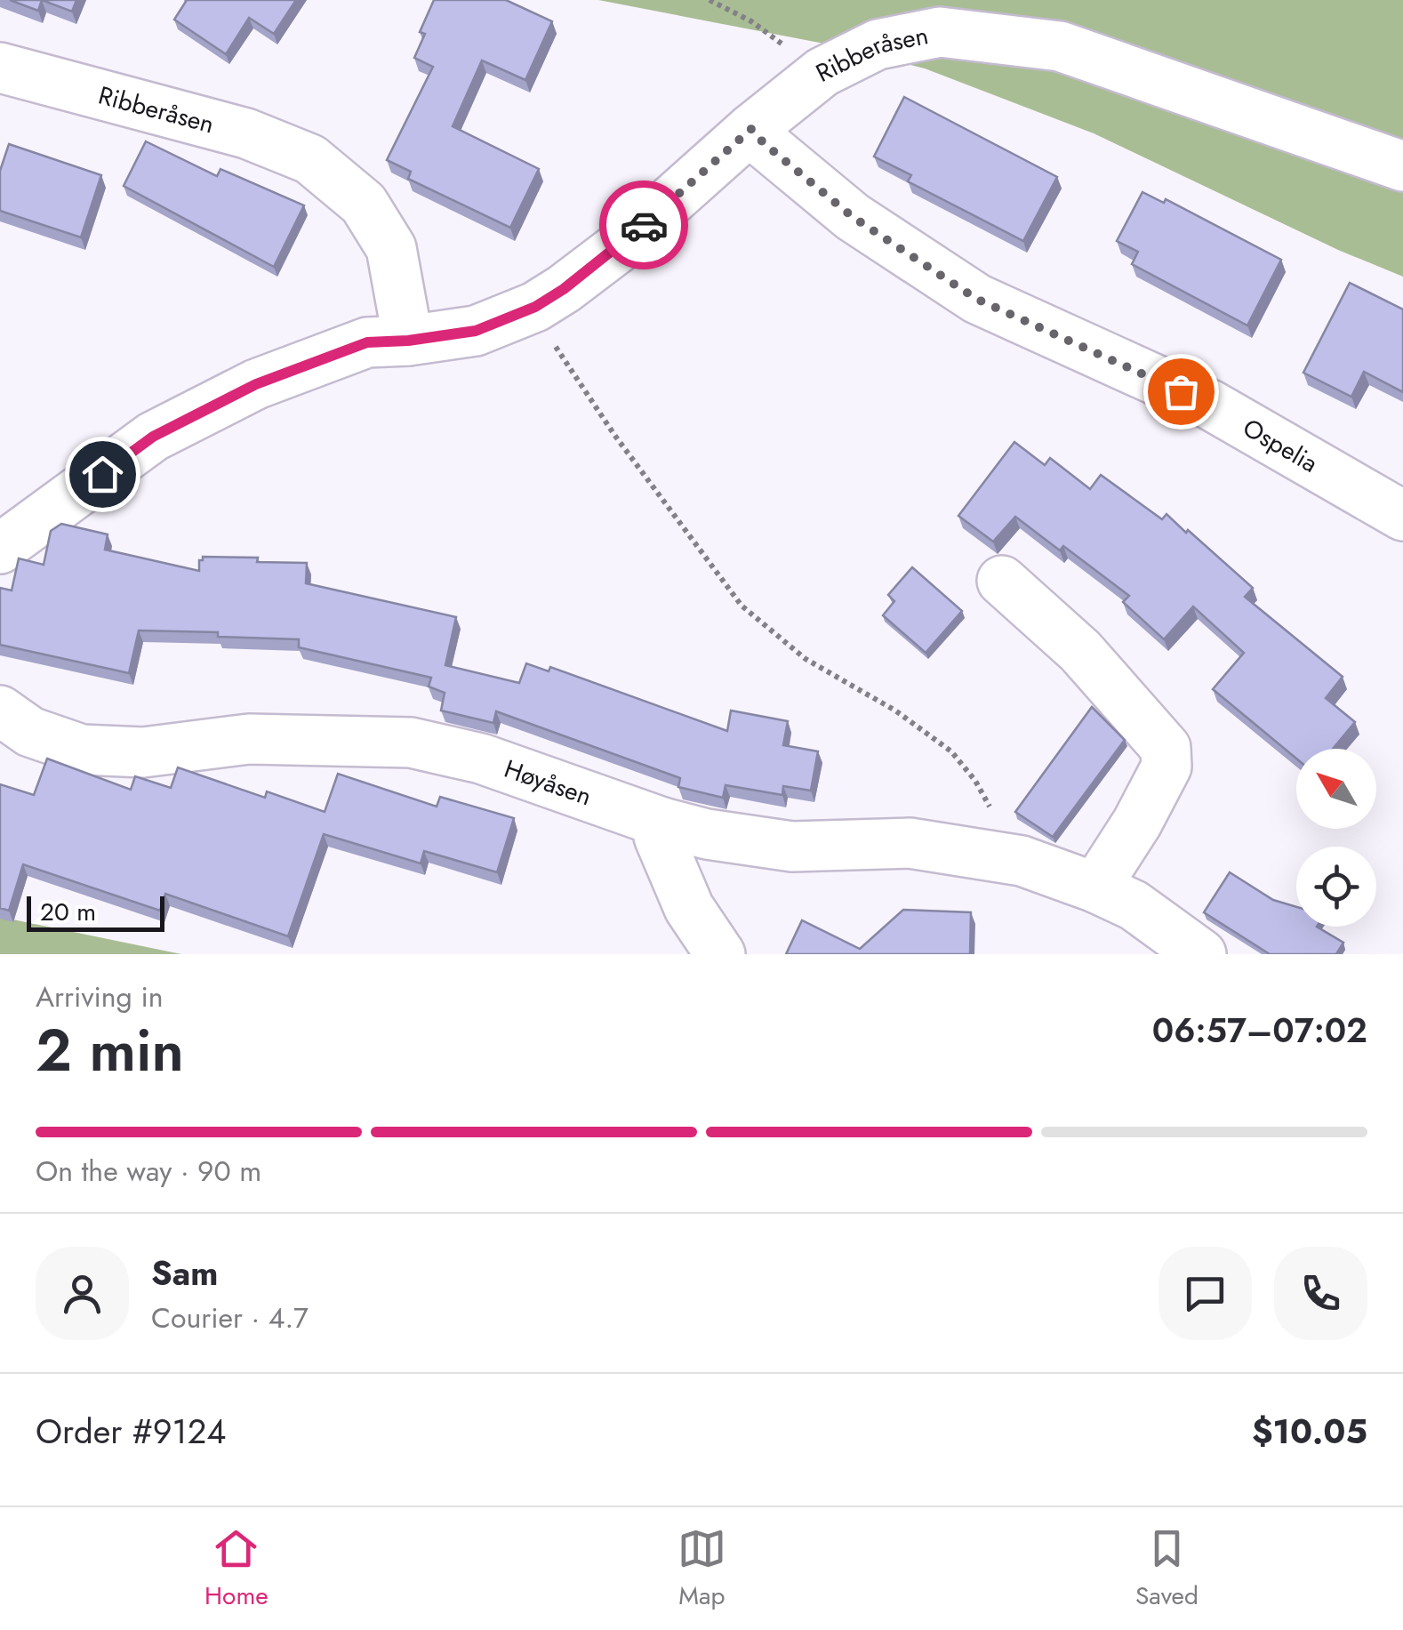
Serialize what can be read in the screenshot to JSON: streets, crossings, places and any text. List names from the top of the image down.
{
  "streets": {
    "street": ["Ribberåsen", "Ospelia", "Høyåsen"]
  },
  "crossings": [
    ["Ribberåsen", "Ospelia"]
  ],
  "scale_bar": "20 m",
  "north": "top left",
  "page": {
    "scale": "20 m",
    "heading": ["2 min", "Arriving in", "06:57–07:02"],
    "panel": [
      "Sam",
      "Courier · 4.7",
      "Order #9124",
      "$10.05"
    ],
    "bar": "On the way · 90 m",
    "tabs": ["Home", "Map", "Saved"]
  }
}
